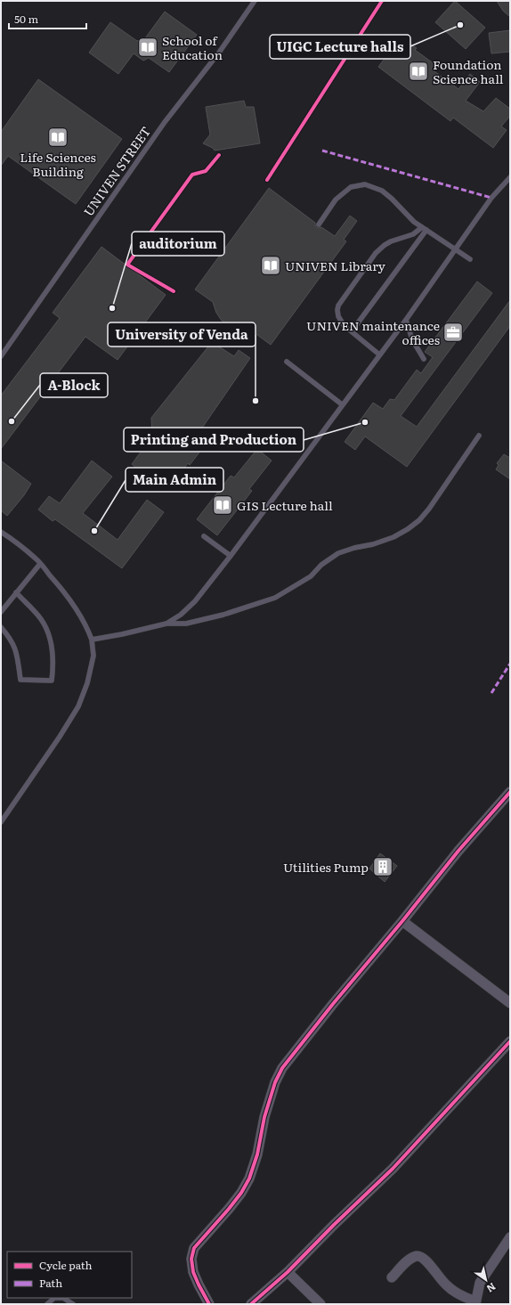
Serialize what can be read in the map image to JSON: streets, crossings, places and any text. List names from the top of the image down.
{
  "streets": {
    "lane": ["UNIVEN STREET"]
  },
  "places": {
    "other": [
      "UIGC Lecture halls",
      "auditorium",
      "University of Venda",
      "A-Block",
      "Printing and Production",
      "Main Admin"
    ],
    "library": [
      "School of Education",
      "Foundation Science hall",
      "Life Sciences Building",
      "UNIVEN Library",
      "GIS Lecture hall"
    ],
    "office": ["UNIVEN maintenance offices"],
    "building": ["Utilities Pump"]
  },
  "legend": ["Cycle path", "Path"],
  "scale_bar": "50 m",
  "north": "bottom right"
}
